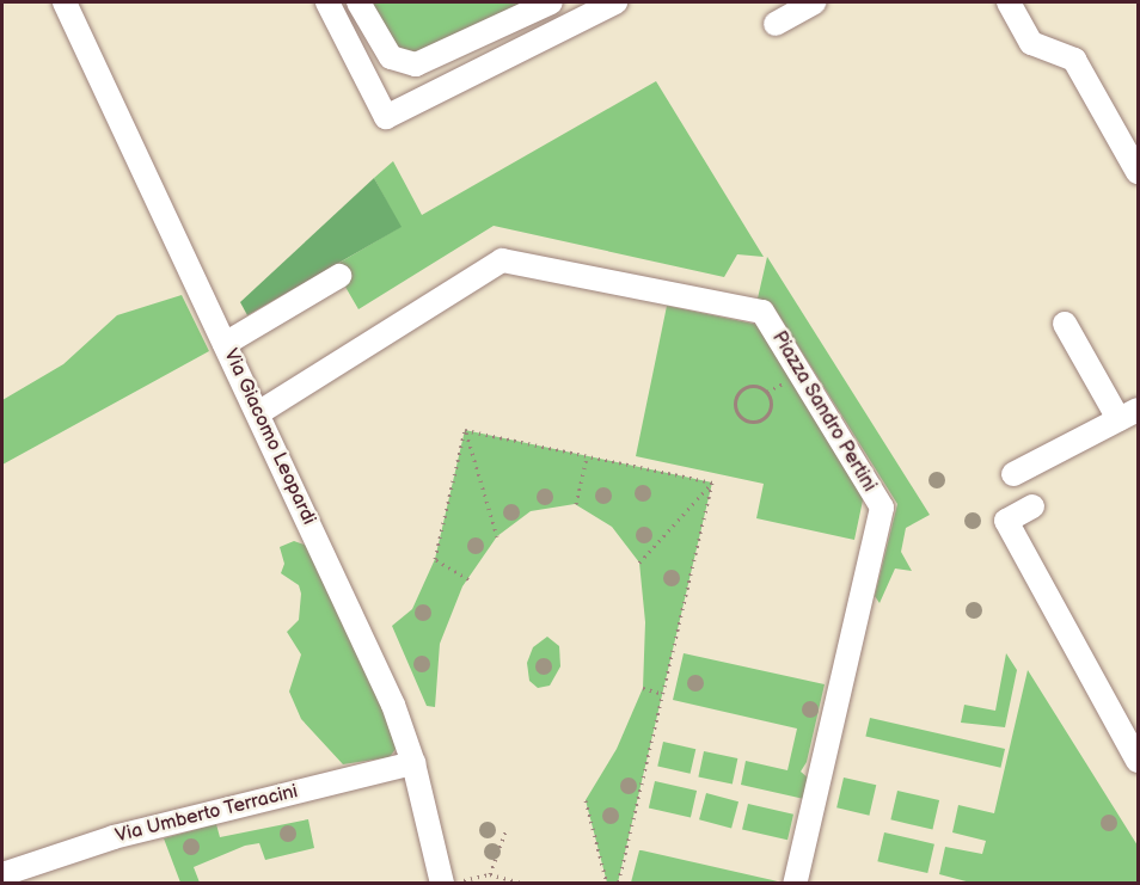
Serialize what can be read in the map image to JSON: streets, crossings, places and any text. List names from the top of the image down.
{
  "streets": {
    "street": ["Piazza Sandro Pertini", "Via Giacomo Leopardi", "Via Umberto Terracini"]
  },
  "crossings": [
    ["Piazza Sandro Pertini", "Via Giacomo Leopardi"],
    ["Via Giacomo Leopardi", "Via Umberto Terracini"]
  ]
}
